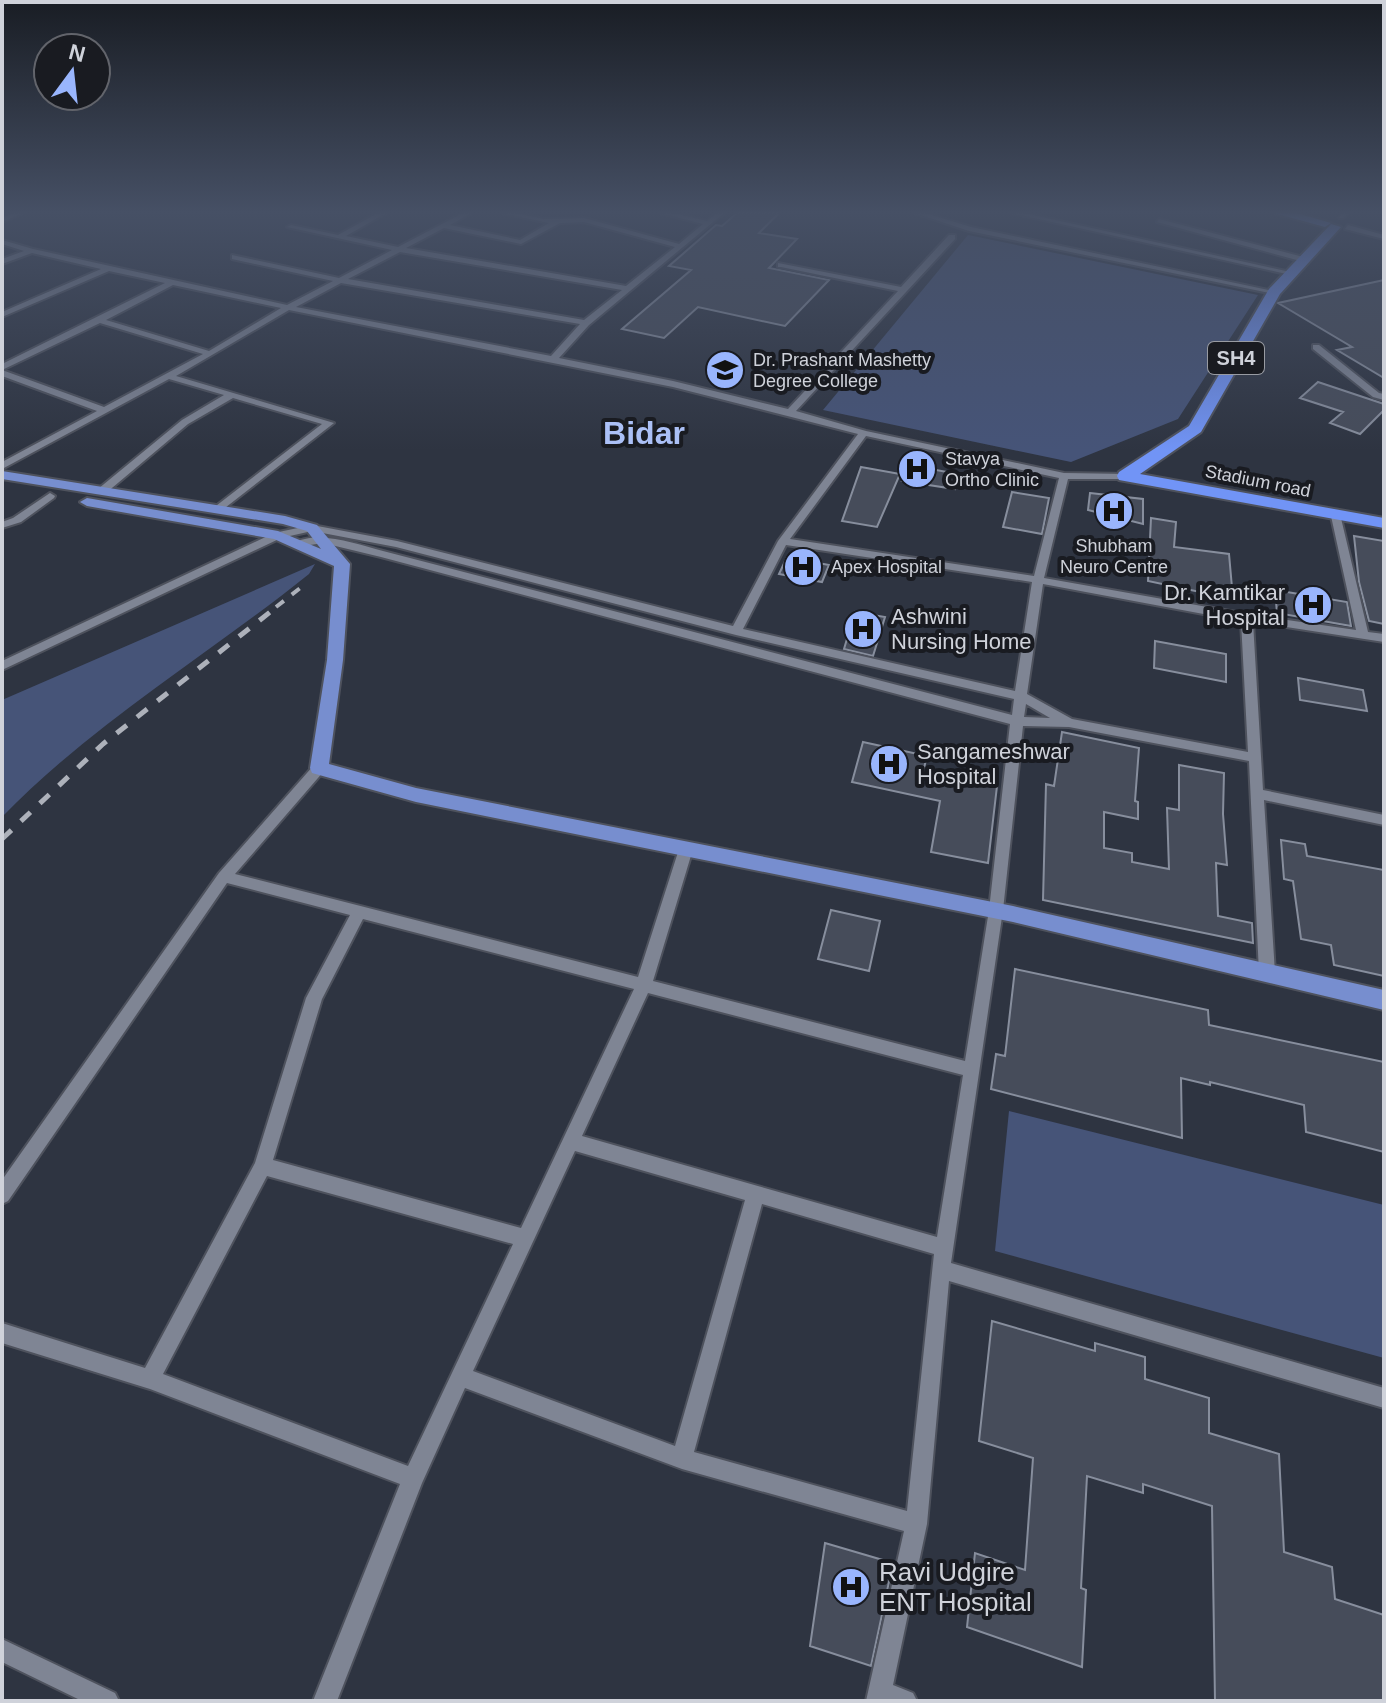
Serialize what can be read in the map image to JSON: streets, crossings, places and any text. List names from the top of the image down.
{
  "streets": {
    "highway": ["SH4", "Stadium road"]
  },
  "crossings": [
    ["SH4", "Stadium road"]
  ],
  "districts": ["Bidar"],
  "places": {
    "school or university": ["Dr. Prashant Mashetty Degree College"],
    "hospital": [
      "Stavya Ortho Clinic",
      "Shubham Neuro Centre",
      "Apex Hospital",
      "Dr. Kamtikar Hospital",
      "Ashwini Nursing Home",
      "Sangameshwar Hospital",
      "Ravi Udgire ENT Hospital"
    ]
  },
  "north": "top"
}
